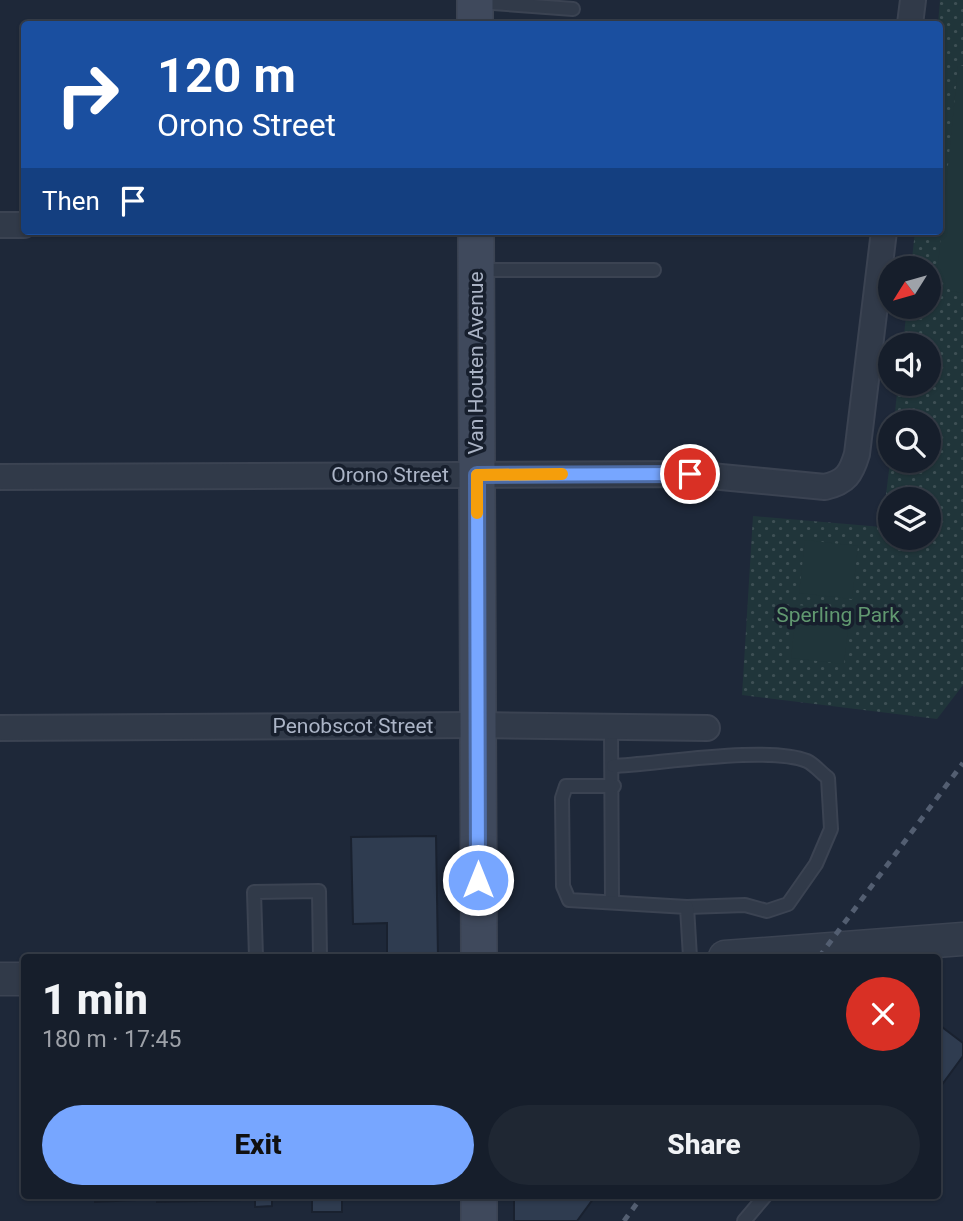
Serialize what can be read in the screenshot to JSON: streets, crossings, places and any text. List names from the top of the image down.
{
  "streets": {
    "main road": ["Van Houten Avenue"],
    "street": ["Orono Street", "Penobscot Street"]
  },
  "crossings": [
    ["Van Houten Avenue", "Orono Street"],
    ["Van Houten Avenue", "Penobscot Street"]
  ],
  "parks": ["Sperling Park"],
  "north": "bottom left",
  "page": {
    "turn": ["120 m", "Orono Street"],
    "then": "Then",
    "heading": ["1 min", "180 m · 17:45"],
    "buttons": ["Exit", "Share"]
  }
}
